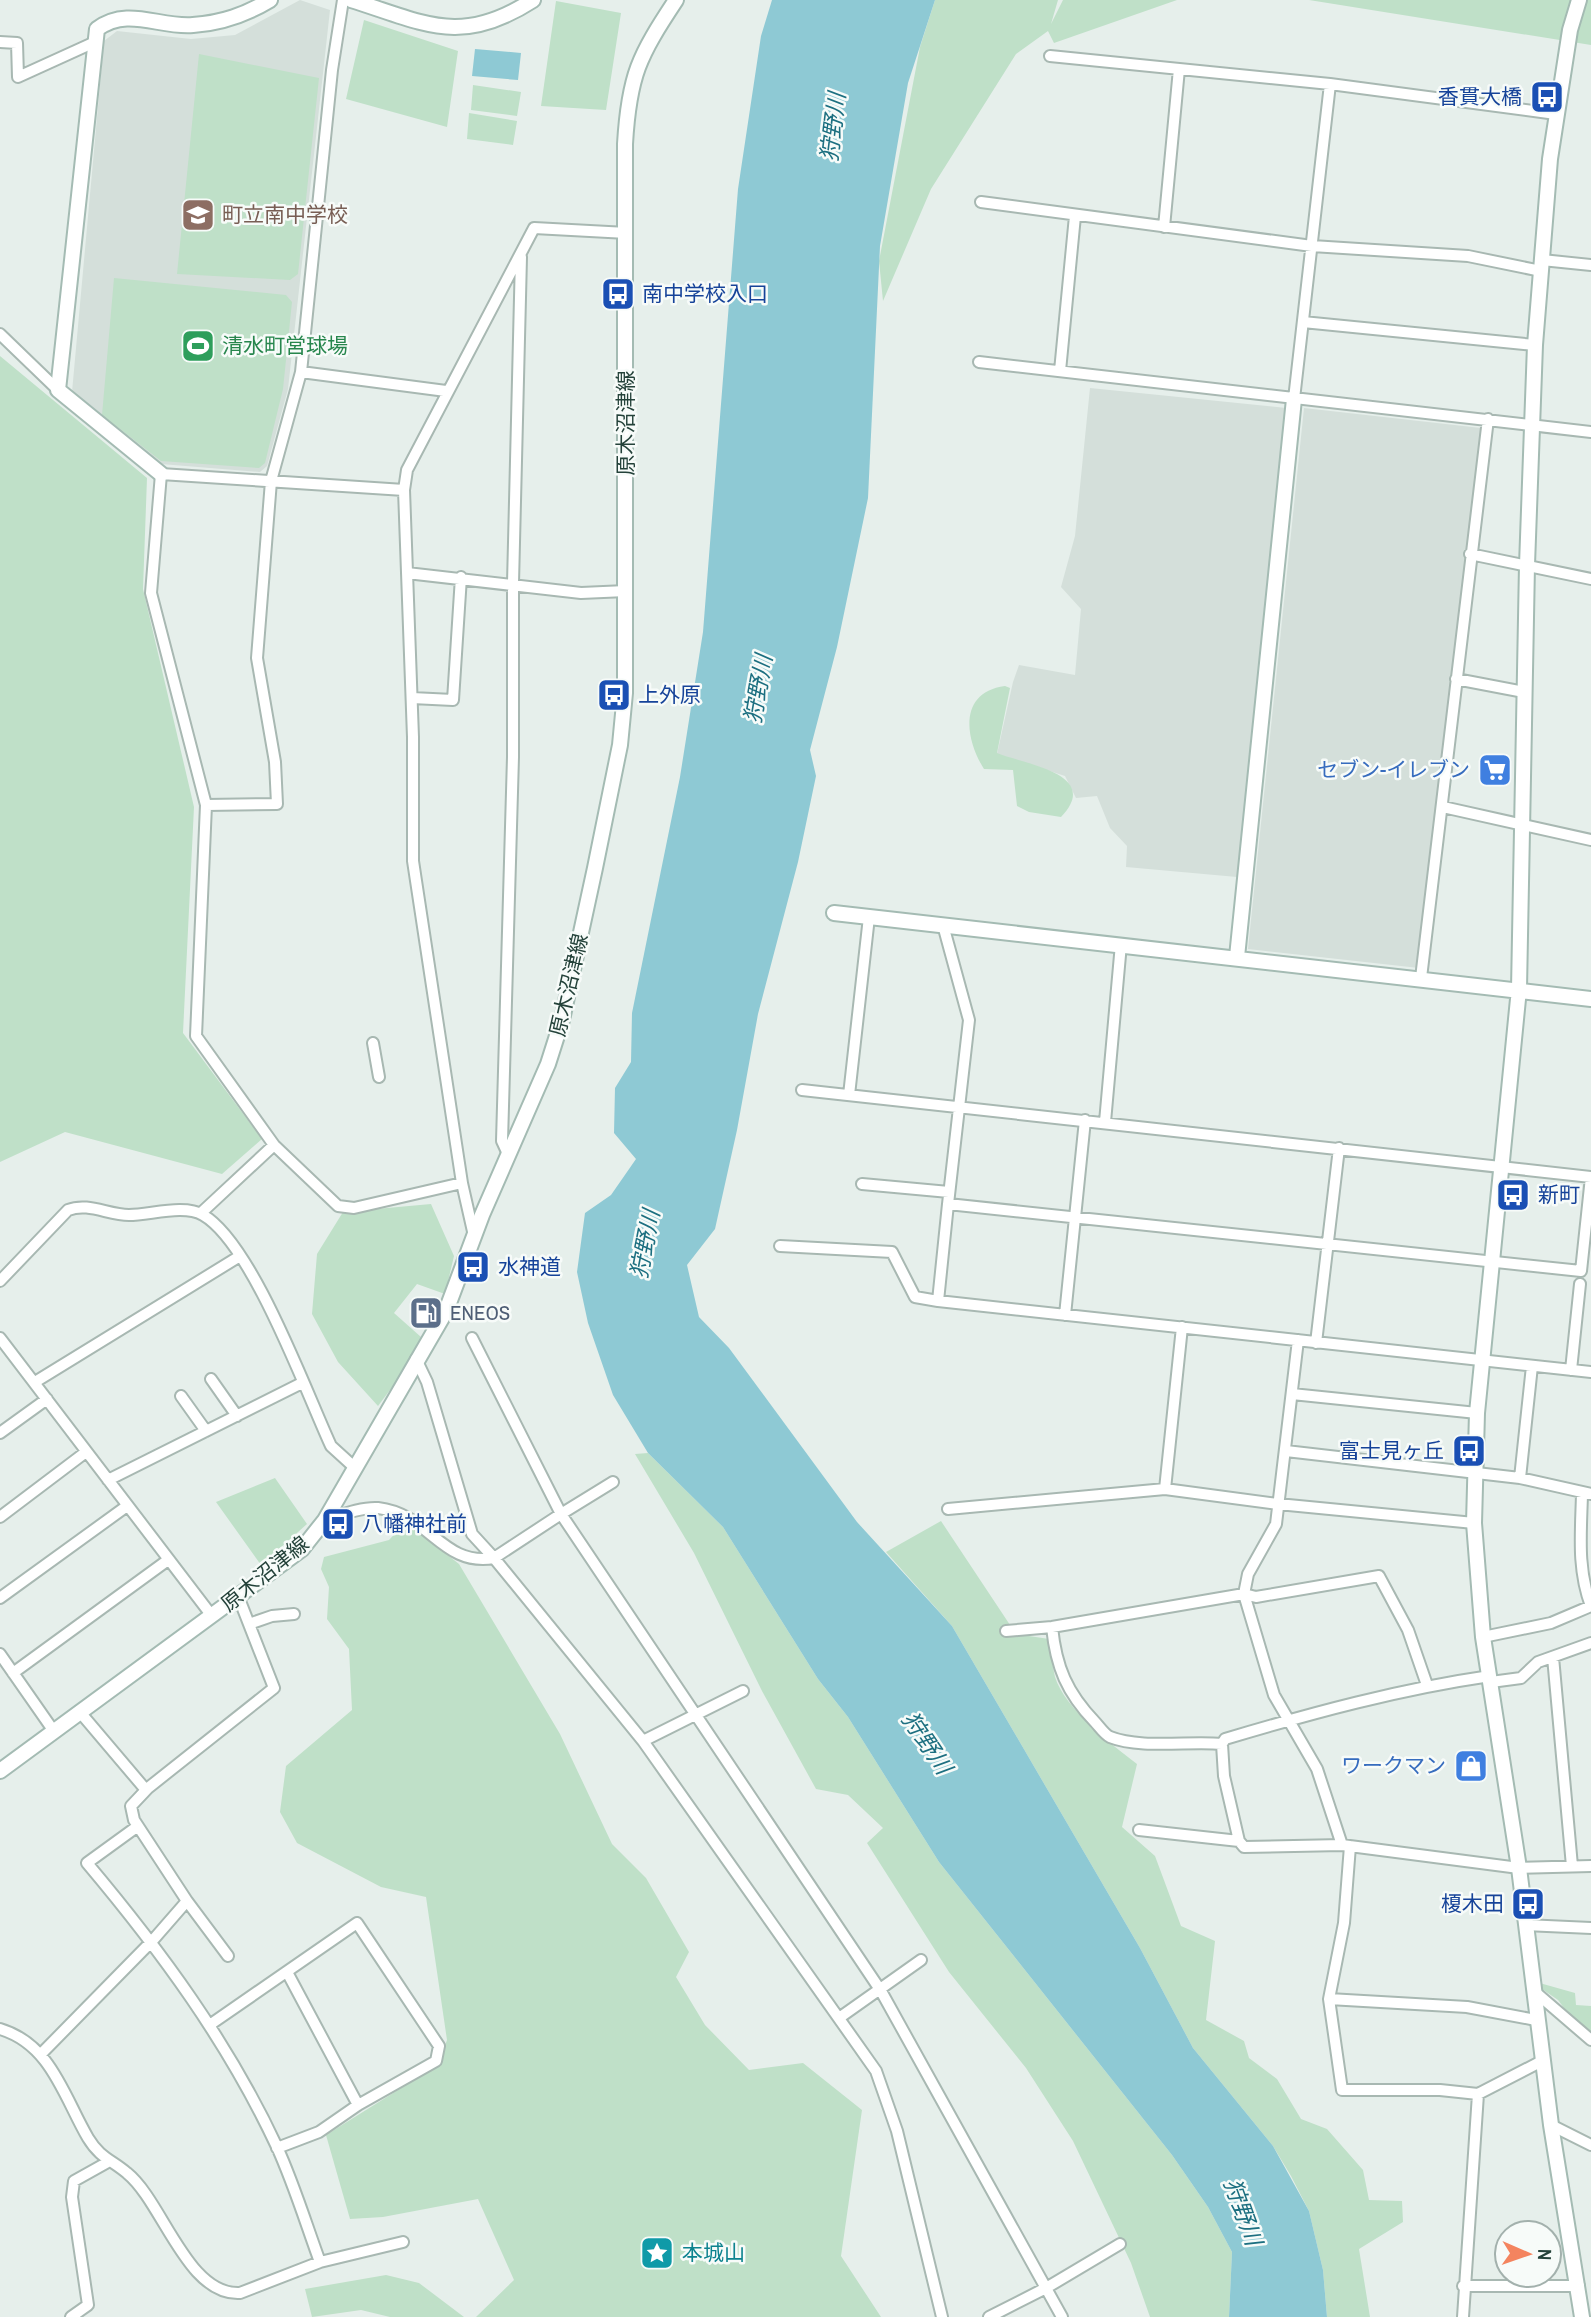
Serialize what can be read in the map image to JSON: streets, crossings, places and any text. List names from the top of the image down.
{
  "streets": {
    "street": ["原木沼津線"]
  },
  "water": ["狩野川"],
  "places": {
    "bus stop": [
      "香貫大橋",
      "南中学校入口",
      "上外原",
      "新町",
      "水神道",
      "富士見ヶ丘",
      "八幡神社前",
      "榎木田"
    ],
    "school or university": ["町立南中学校"],
    "sports": ["清水町営球場"],
    "supermarket": ["セブン-イレブン"],
    "fuel station": ["ENEOS"],
    "shop": ["ワークマン"],
    "place": ["本城山"]
  },
  "north": "right"
}
